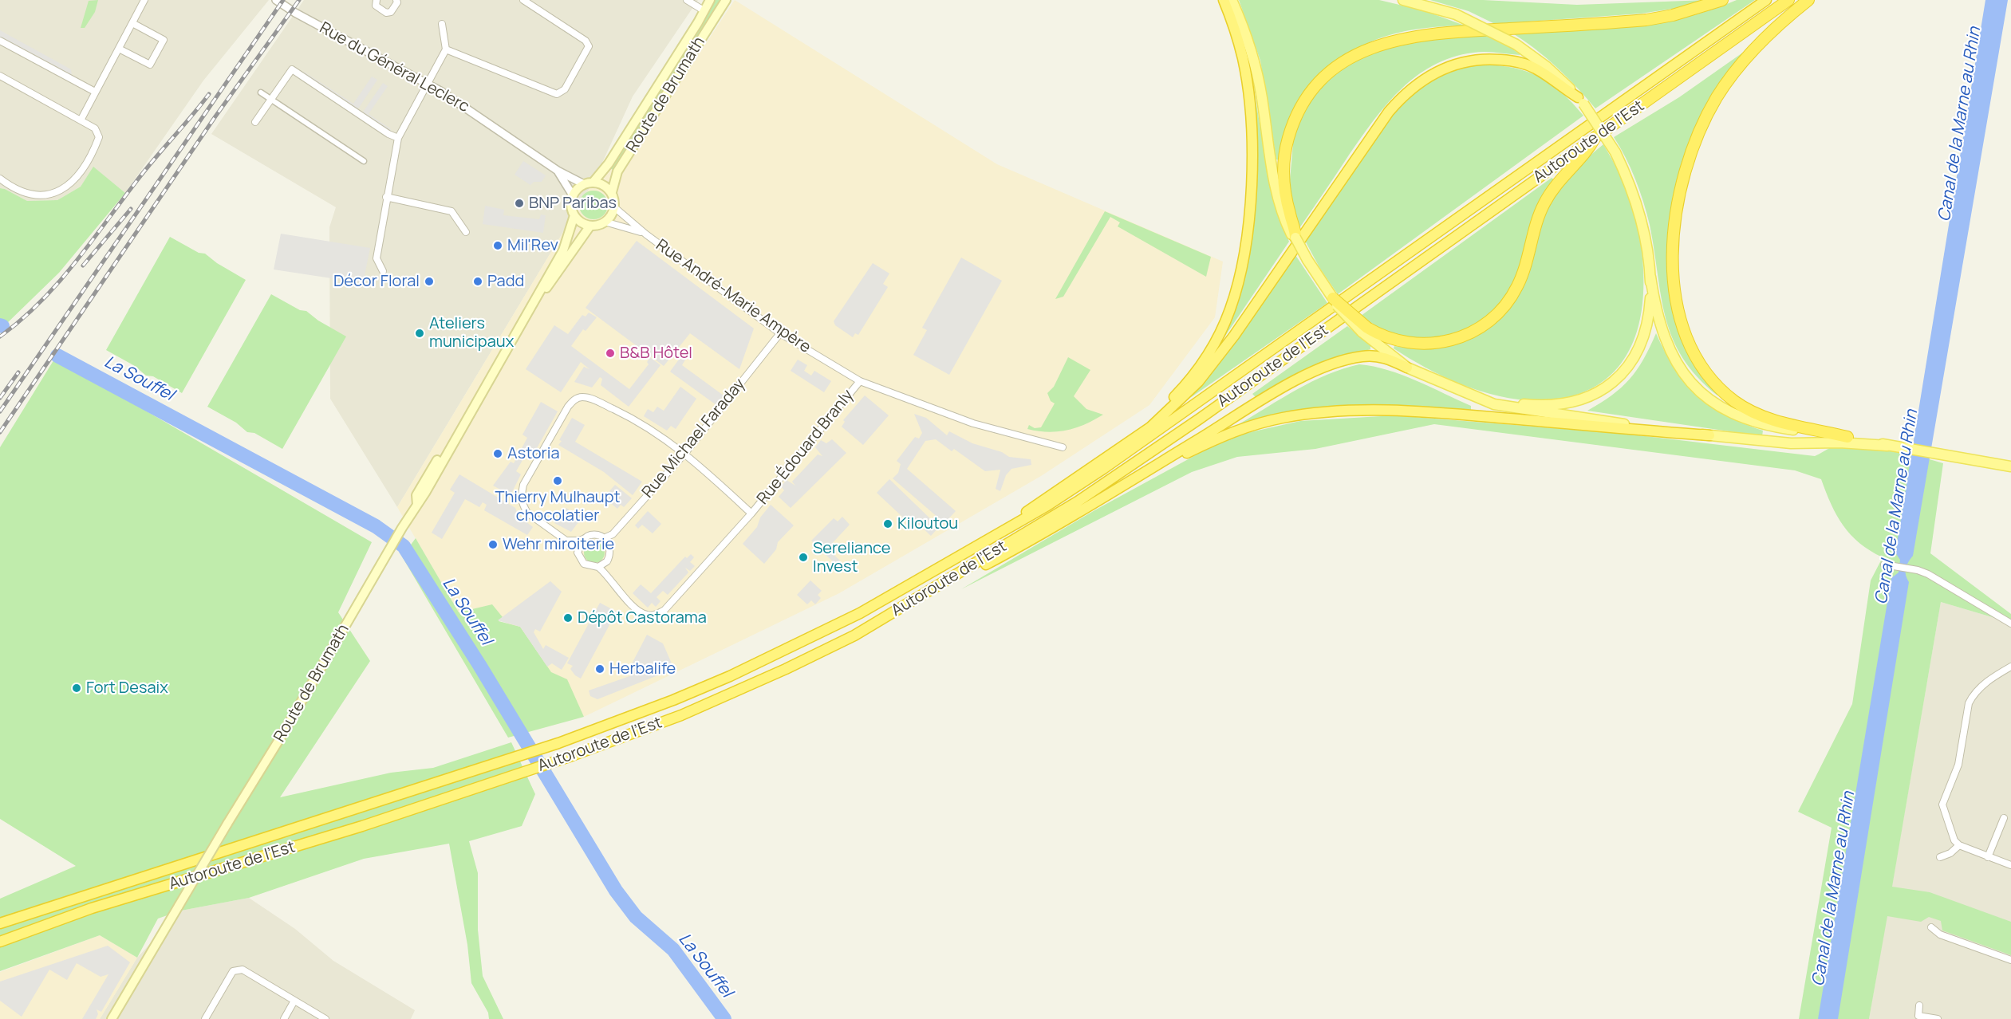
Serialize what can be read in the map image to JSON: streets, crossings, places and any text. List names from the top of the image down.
{
  "streets": {
    "highway": ["Autoroute de l’Est"],
    "main road": ["Route de Brumath"],
    "street": [
      "Rue du Général Leclerc",
      "Rue André-Marie Ampère",
      "Rue Michael Faraday",
      "Rue Édouard Branly"
    ]
  },
  "crossings": [
    ["Rue du Général Leclerc", "Route de Brumath"],
    ["Rue du Général Leclerc", "Rue André-Marie Ampère"],
    ["Route de Brumath", "Rue André-Marie Ampère"],
    ["Rue André-Marie Ampère", "Rue Michael Faraday"],
    ["Rue André-Marie Ampère", "Rue Édouard Branly"],
    ["Rue Michael Faraday", "Rue Édouard Branly"]
  ],
  "water": ["Canal de la Marne au Rhin", "La Souffel"],
  "places": [
    "BNP Paribas",
    "Mil'Rev",
    "Décor Floral",
    "Padd",
    "Ateliers municipaux",
    "B&B Hôtel",
    "Astoria",
    "Thierry Mulhaupt chocolatier",
    "Kiloutou",
    "Wehr miroiterie",
    "Sereliance Invest",
    "Dépôt Castorama",
    "Herbalife",
    "Fort Desaix"
  ]
}
